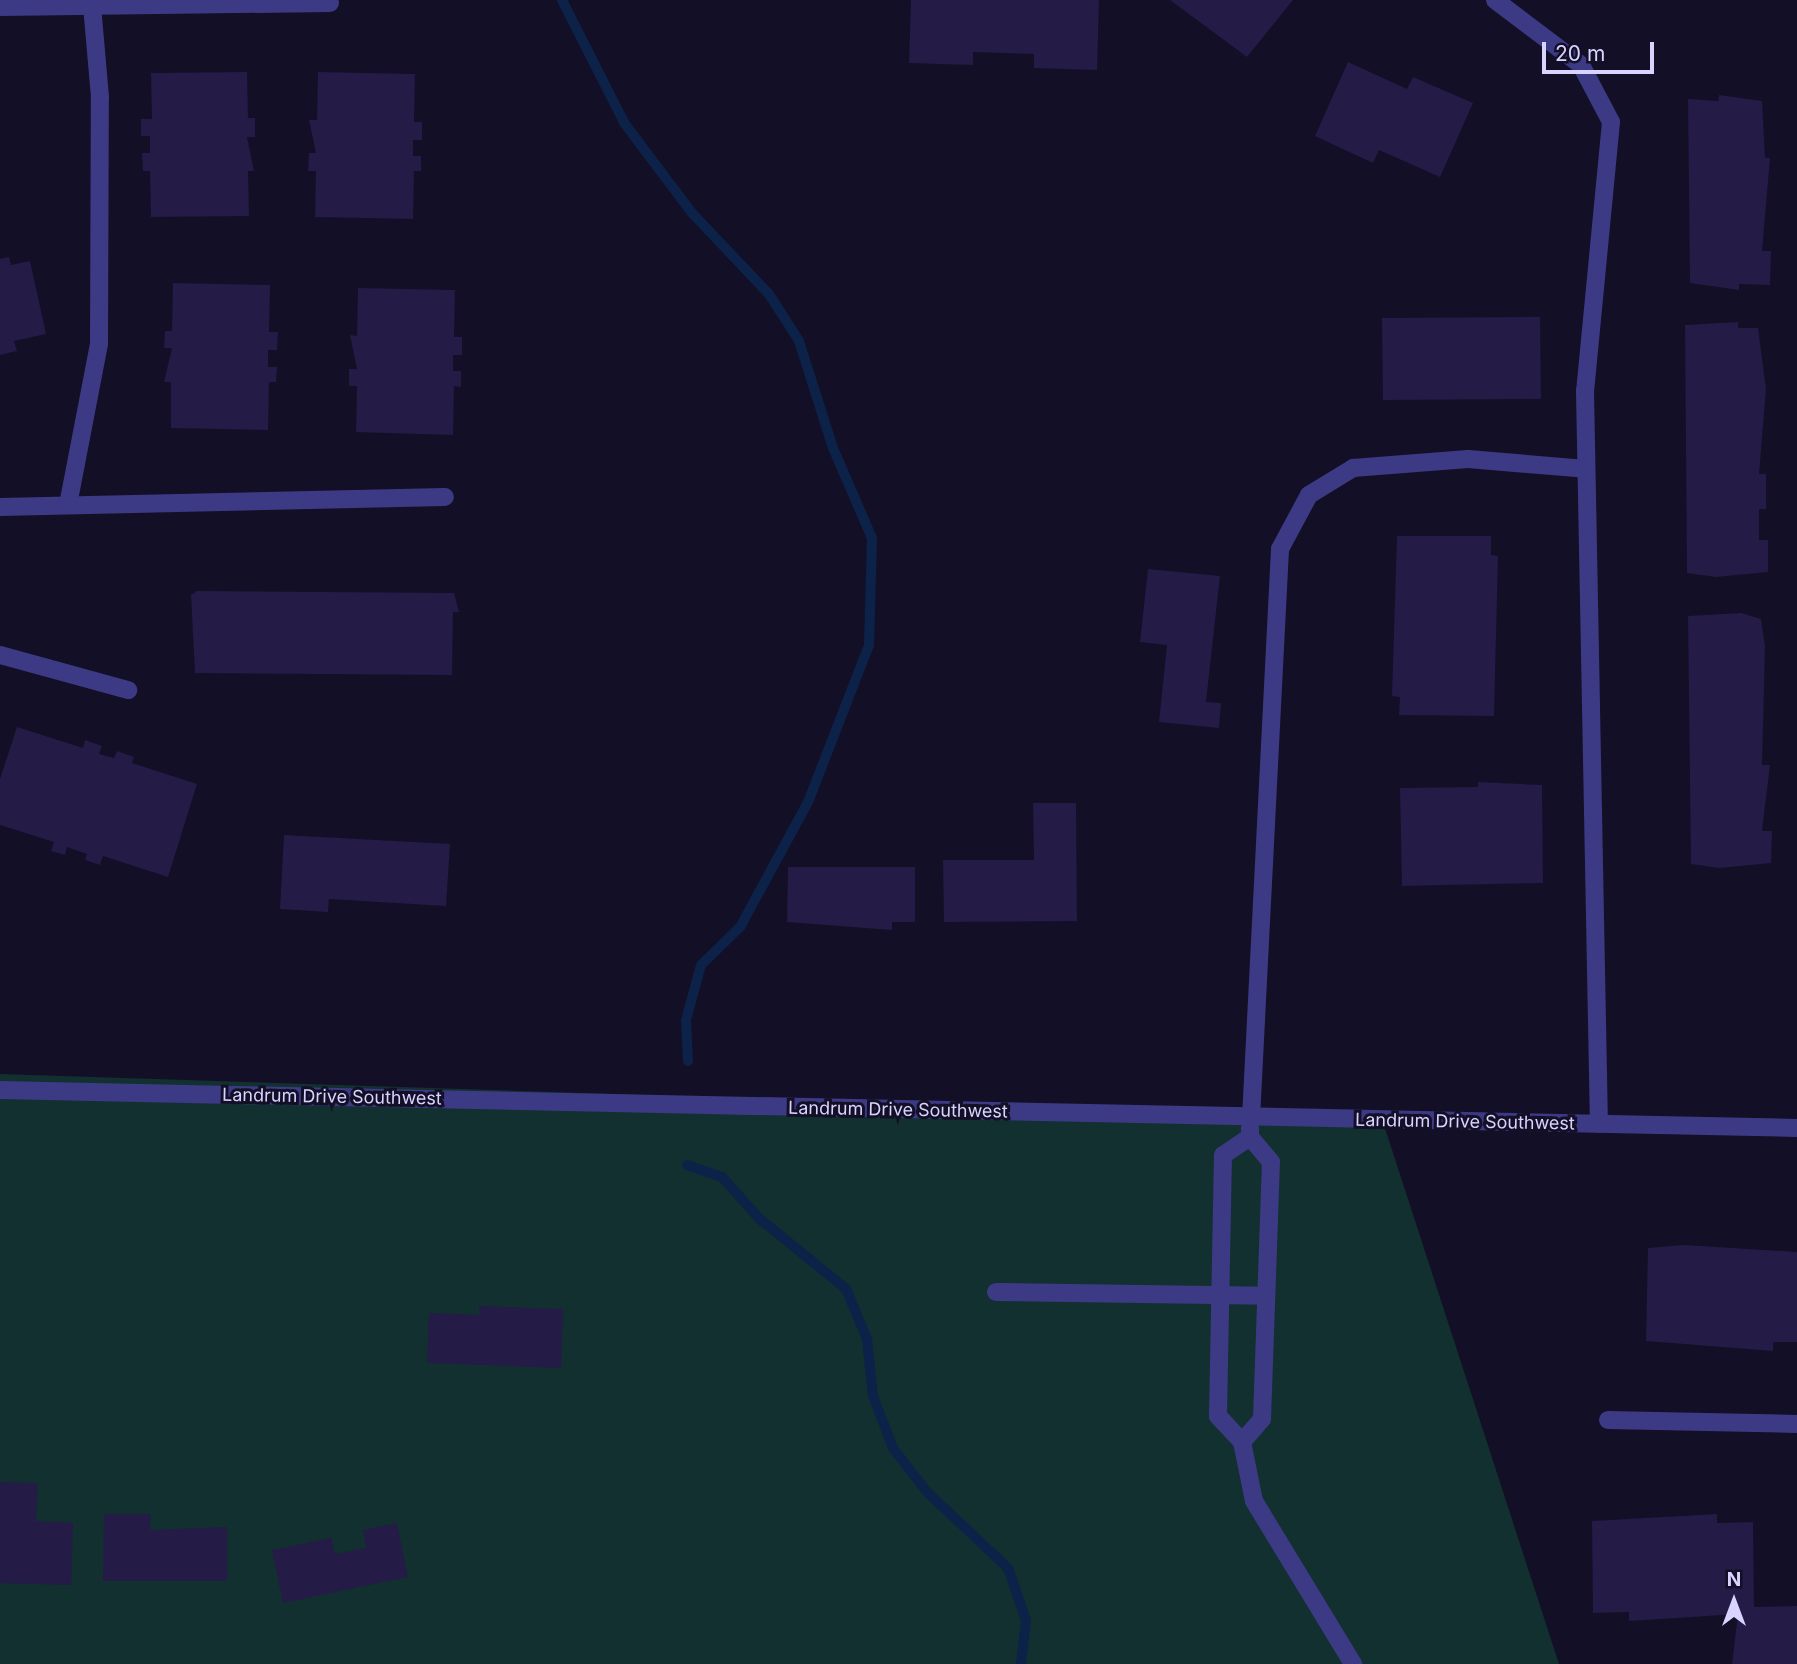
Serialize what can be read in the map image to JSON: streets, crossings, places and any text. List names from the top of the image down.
{
  "streets": {
    "street": ["Landrum Drive Southwest"]
  },
  "scale_bar": "20 m",
  "north": "top"
}
